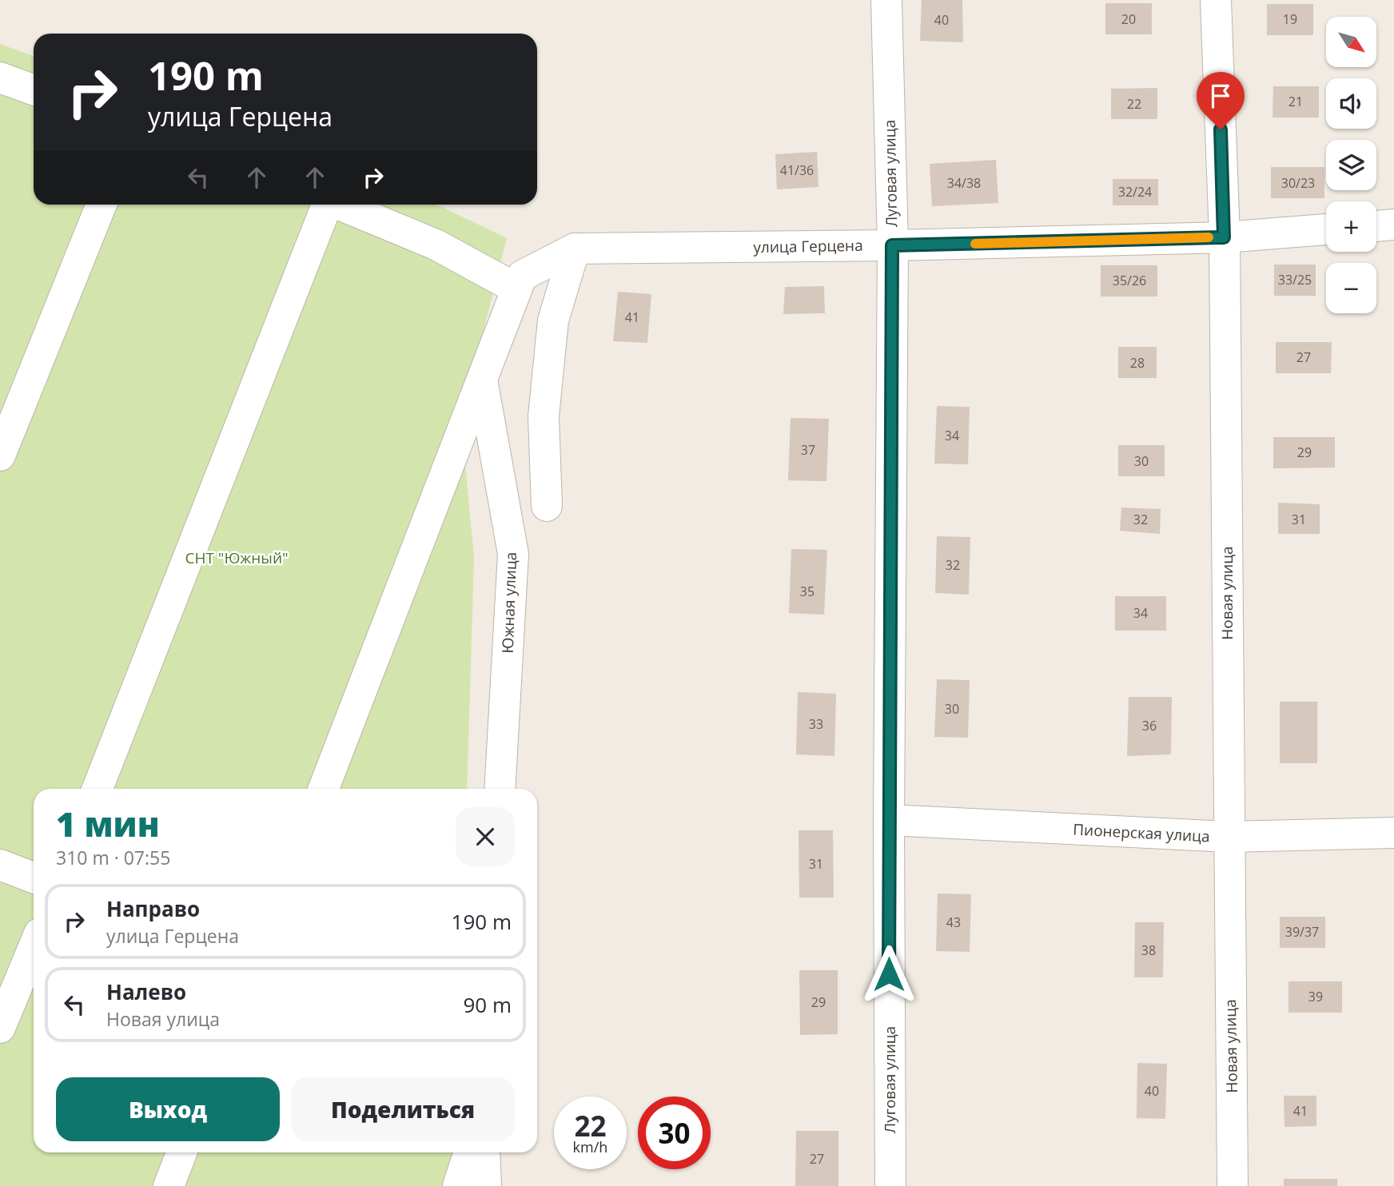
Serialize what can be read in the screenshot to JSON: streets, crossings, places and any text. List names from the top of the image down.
{
  "streets": {
    "street": [
      "Луговая улица",
      "улица Герцена",
      "Новая улица",
      "Южная улица",
      "Пионерская улица"
    ]
  },
  "crossings": [
    ["Луговая улица", "улица Герцена"],
    ["Луговая улица", "Пионерская улица"],
    ["улица Герцена", "Новая улица"],
    ["Новая улица", "Пионерская улица"]
  ],
  "parks": ["СНТ \"Южный\""],
  "house_numbers": [
    "20",
    "19",
    "40",
    "21",
    "22",
    "41/36",
    "34/38",
    "30/23",
    "32/24",
    "33/25",
    "35/26",
    "41",
    "27",
    "28",
    "34",
    "37",
    "29",
    "30",
    "32",
    "31",
    "32",
    "35",
    "34",
    "30",
    "33",
    "36",
    "31",
    "43",
    "39/37",
    "38",
    "39",
    "29",
    "40",
    "41",
    "27"
  ],
  "north": "bottom right",
  "page": {
    "map_buttons": ["+", "−"],
    "turn": ["190 m", "улица Герцена"],
    "heading": ["1 мин", "310 m · 07:55"],
    "list": [
      {
        "name": "Направо",
        "note": "улица Герцена",
        "value": "190 m"
      },
      {
        "name": "Налево",
        "note": "Новая улица",
        "value": "90 m"
      }
    ],
    "buttons": ["Выход", "Поделиться"],
    "speed": "22 km/h",
    "limit": "30"
  }
}
